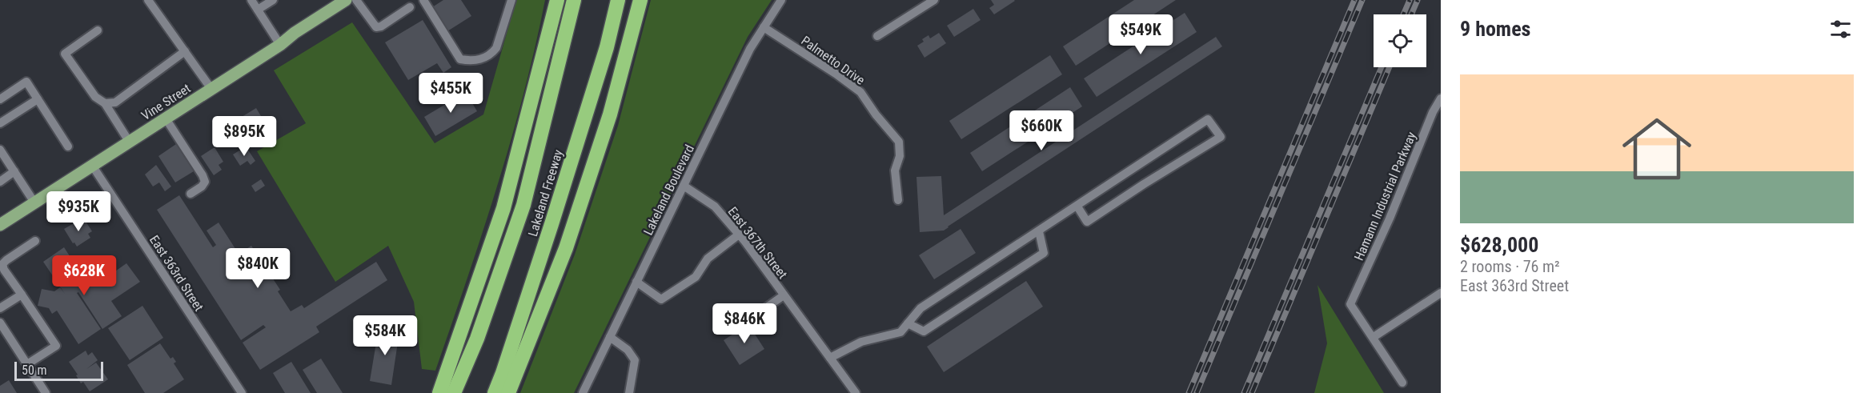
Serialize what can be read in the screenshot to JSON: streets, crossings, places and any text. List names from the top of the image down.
{
  "streets": {
    "highway": ["Lakeland Freeway"],
    "main road": ["Vine Street"],
    "street": [
      "Palmetto Drive",
      "Lakeland Boulevard",
      "Hamann Industrial Parkway",
      "East 367th Street",
      "East 363rd Street"
    ]
  },
  "crossings": [
    ["Palmetto Drive", "Lakeland Boulevard"],
    ["Vine Street", "East 363rd Street"],
    ["Lakeland Boulevard", "East 367th Street"]
  ],
  "scale_bar": "50 m",
  "page": {
    "heading": "9 homes",
    "price": [
      "$549K",
      "$455K",
      "$660K",
      "$895K",
      "$935K",
      "$840K",
      "$628K",
      "$846K",
      "$584K"
    ],
    "list": [
      {
        "name": "$628,000",
        "note": "2 rooms · 76 m² · East 363rd Street"
      }
    ],
    "scale": "50 m"
  }
}
